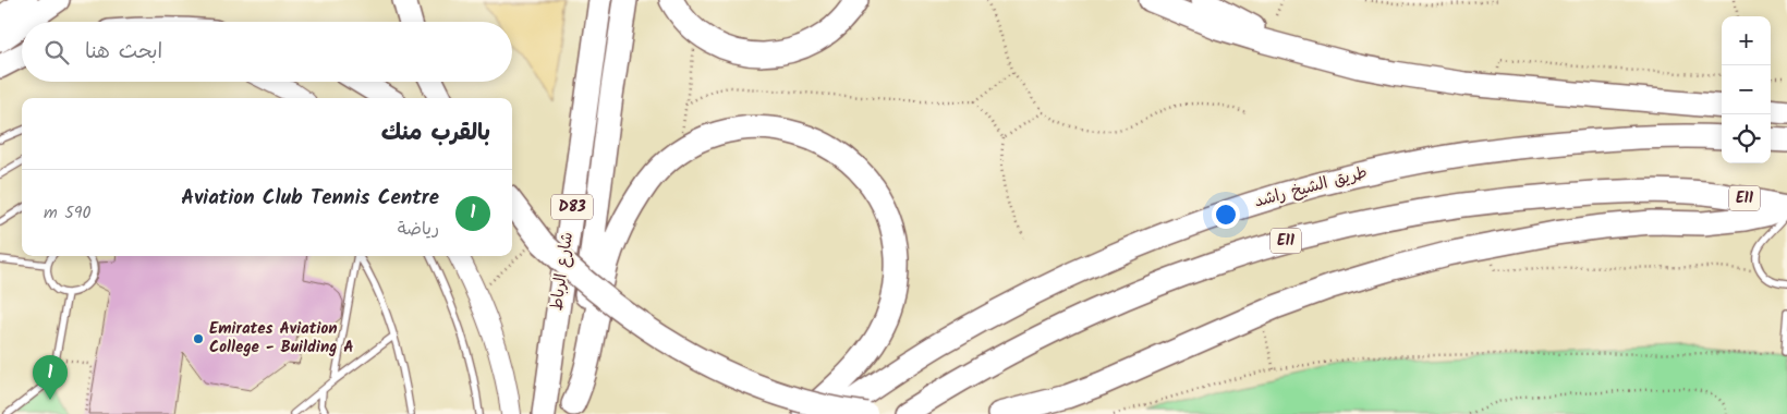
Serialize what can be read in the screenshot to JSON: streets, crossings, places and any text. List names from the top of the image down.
{
  "streets": {
    "highway": [
      "طريق الشيخ راشد",
      "E11",
      "D83",
      "شارع الرباط"
    ]
  },
  "places": ["Emirates Aviation College - Building A"],
  "page": {
    "map_buttons": ["+", "−"],
    "search": "ابحث هنا",
    "heading": "بالقرب منك",
    "list": [
      {
        "mark": "1",
        "name": "Aviation Club Tennis Centre",
        "note": "رياضة",
        "value": "590 m"
      }
    ],
    "pins": "1"
  }
}
